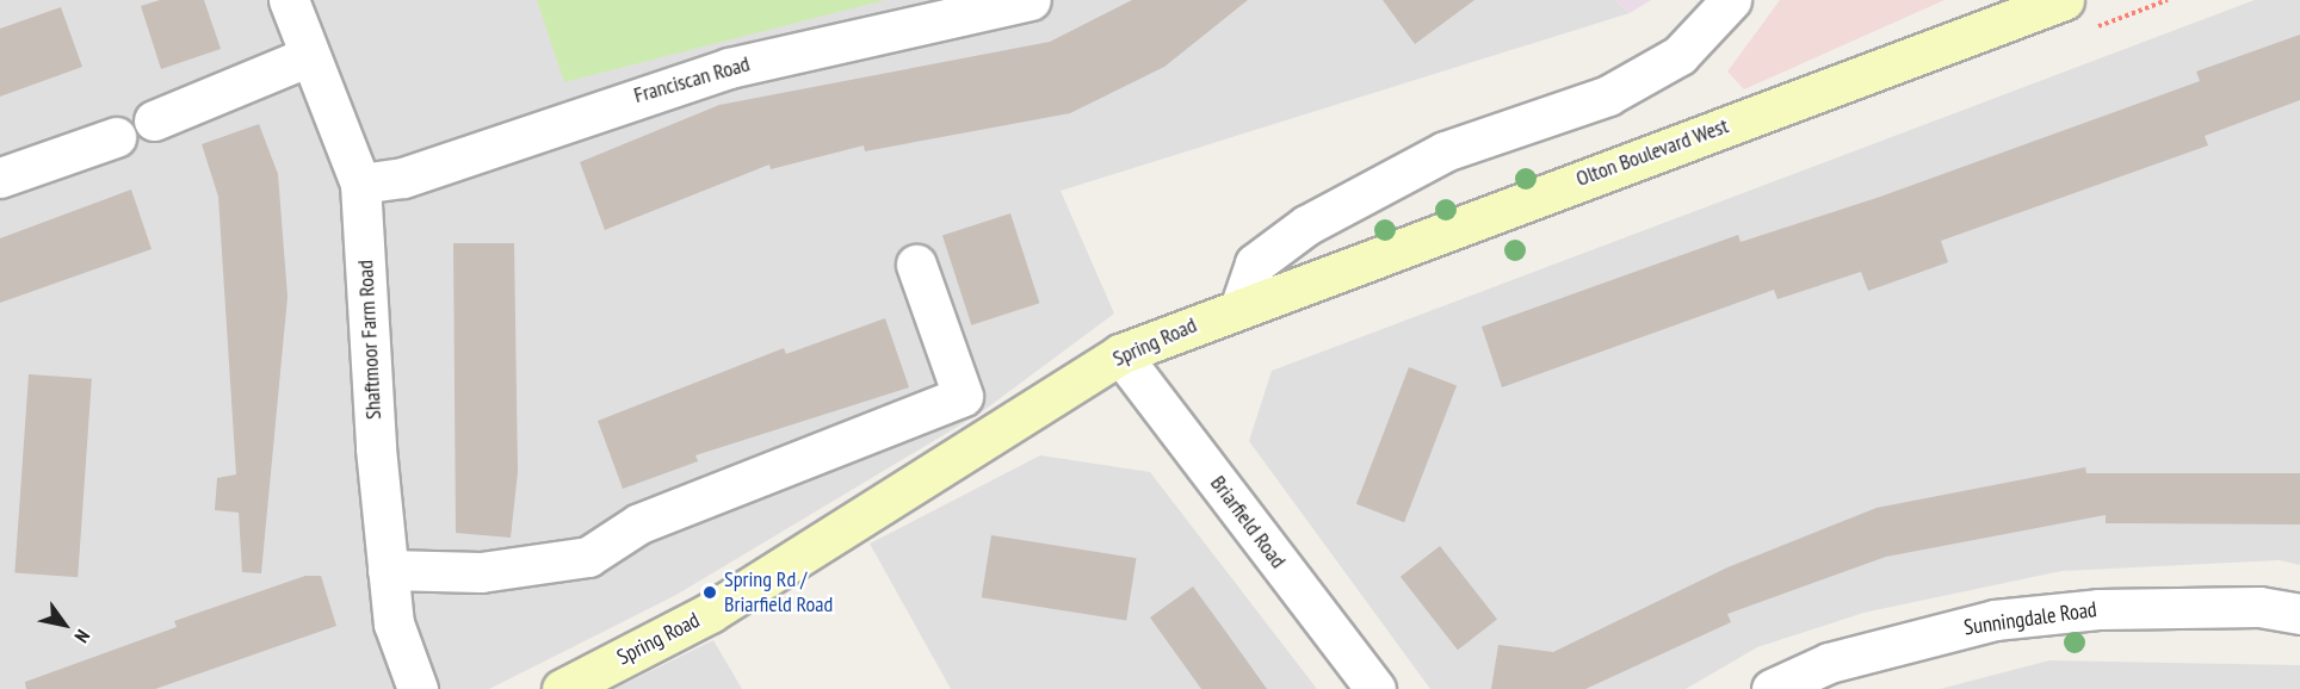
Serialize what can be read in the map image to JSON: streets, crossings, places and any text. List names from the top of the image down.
{
  "streets": {
    "street": [
      "Franciscan Road",
      "Olton Boulevard West",
      "Shaftmoor Farm Road",
      "Spring Road",
      "Briarfield Road",
      "Sunningdale Road"
    ]
  },
  "crossings": [
    ["Franciscan Road", "Shaftmoor Farm Road"],
    ["Olton Boulevard West", "Spring Road"],
    ["Spring Road", "Briarfield Road"]
  ],
  "places": ["Spring Rd / Briarfield Road"],
  "north": "bottom right"
}
